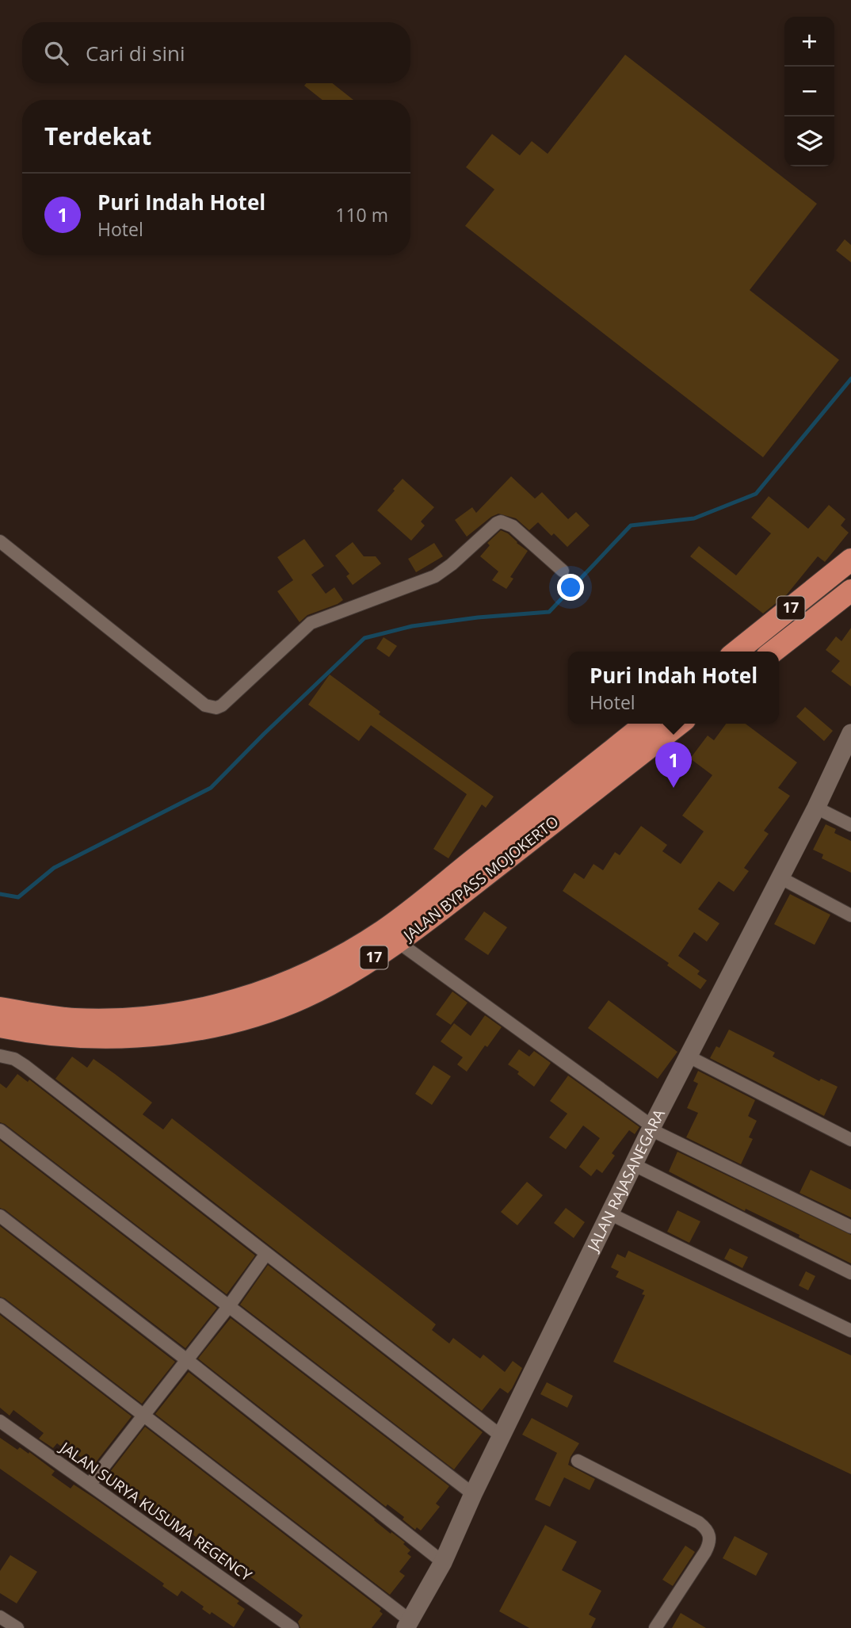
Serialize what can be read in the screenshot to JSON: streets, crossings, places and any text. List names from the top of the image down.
{
  "streets": {
    "highway": ["17", "JALAN BYPASS MOJOKERTO"],
    "street": ["JALAN RAJASANEGARA", "JALAN SURYA KUSUMA REGENCY"]
  },
  "page": {
    "map_buttons": ["+", "−"],
    "search": "Cari di sini",
    "heading": "Terdekat",
    "list": [
      {
        "mark": "1",
        "name": "Puri Indah Hotel",
        "note": "Hotel",
        "value": "110 m"
      }
    ],
    "popup": ["Puri Indah Hotel", "Hotel"],
    "pins": "1"
  }
}
